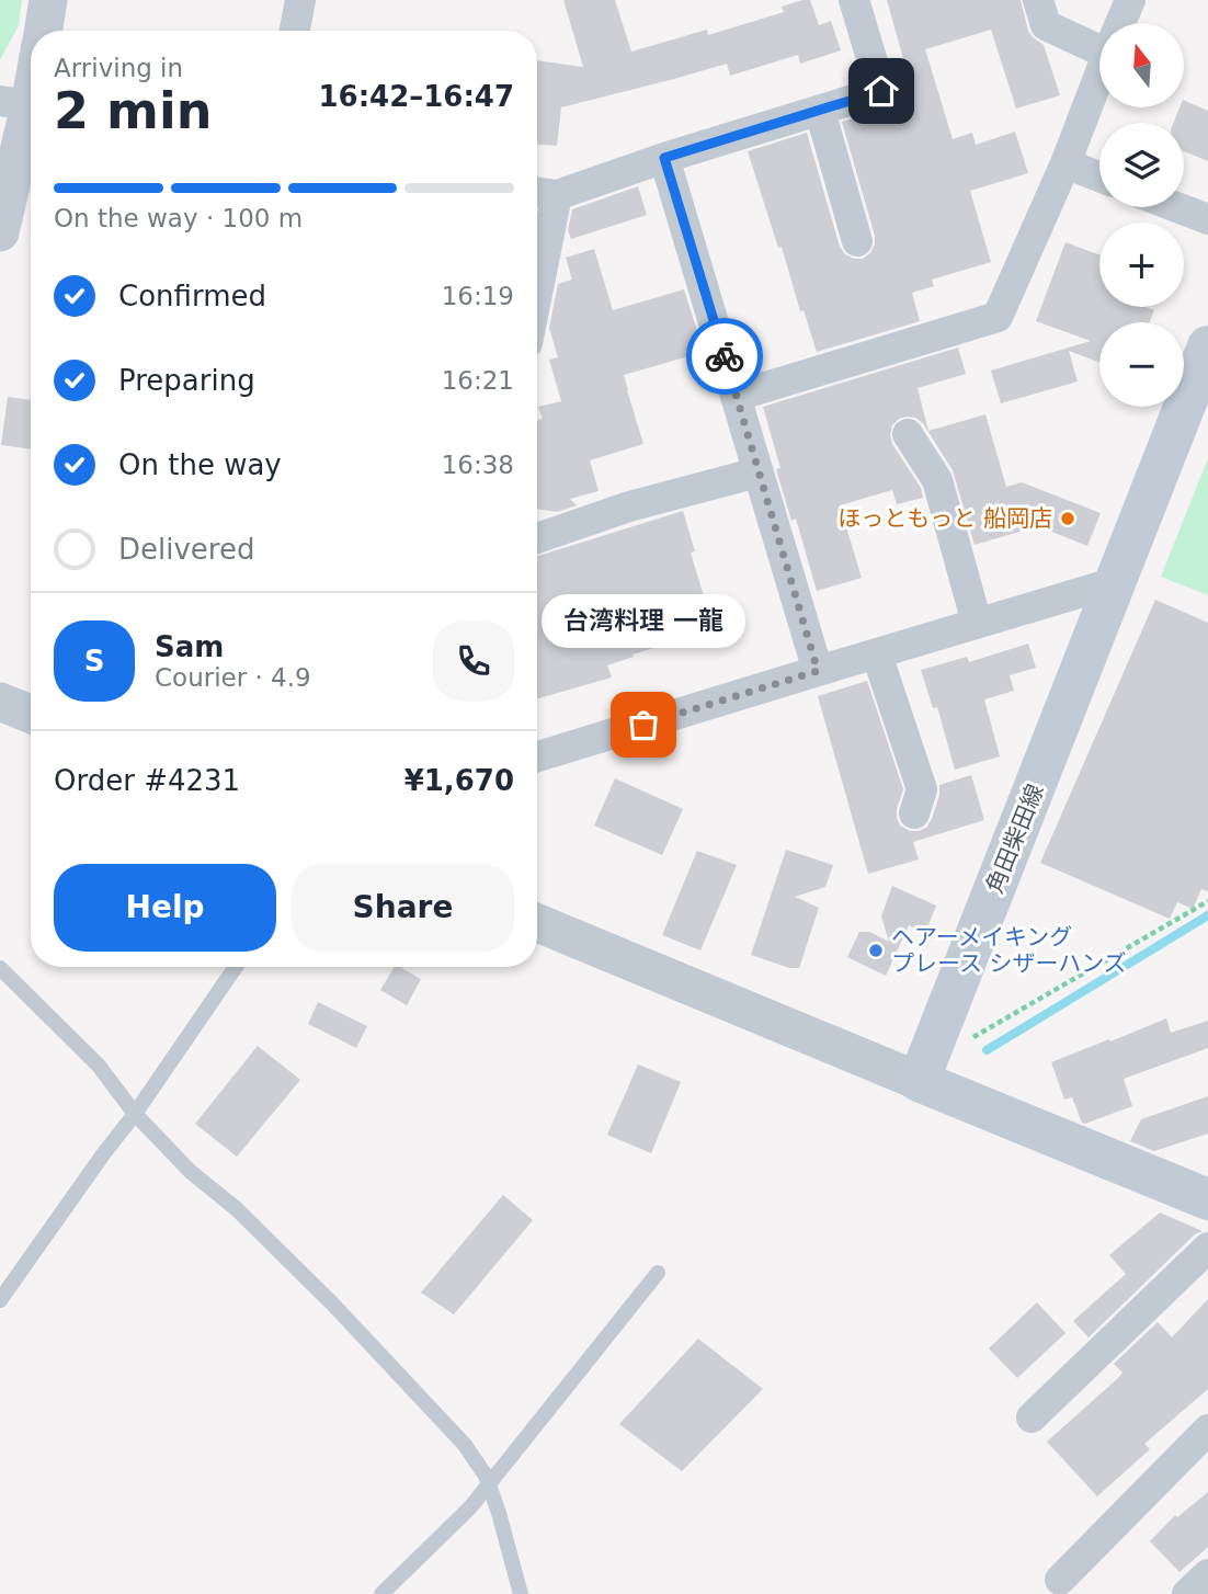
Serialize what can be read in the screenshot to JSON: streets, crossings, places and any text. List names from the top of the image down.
{
  "streets": {
    "main road": ["角田柴田線"]
  },
  "places": ["ほっともっと 船岡店", "台湾料理 一龍", "ヘアーメイキング プレース シザーハンズ"],
  "north": "top",
  "page": {
    "map_buttons": ["+", "−"],
    "heading": ["2 min", "Arriving in", "16:42–16:47"],
    "panel": [
      "Sam",
      "Courier · 4.9",
      "Order #4231",
      "¥1,670"
    ],
    "bar": "On the way · 100 m",
    "list": [
      ["Confirmed", "16:19"],
      ["Preparing", "16:21"],
      ["On the way", "16:38"],
      "Delivered"
    ],
    "bubble": "台湾料理 一龍",
    "round": "S",
    "buttons": ["Help", "Share"]
  }
}
